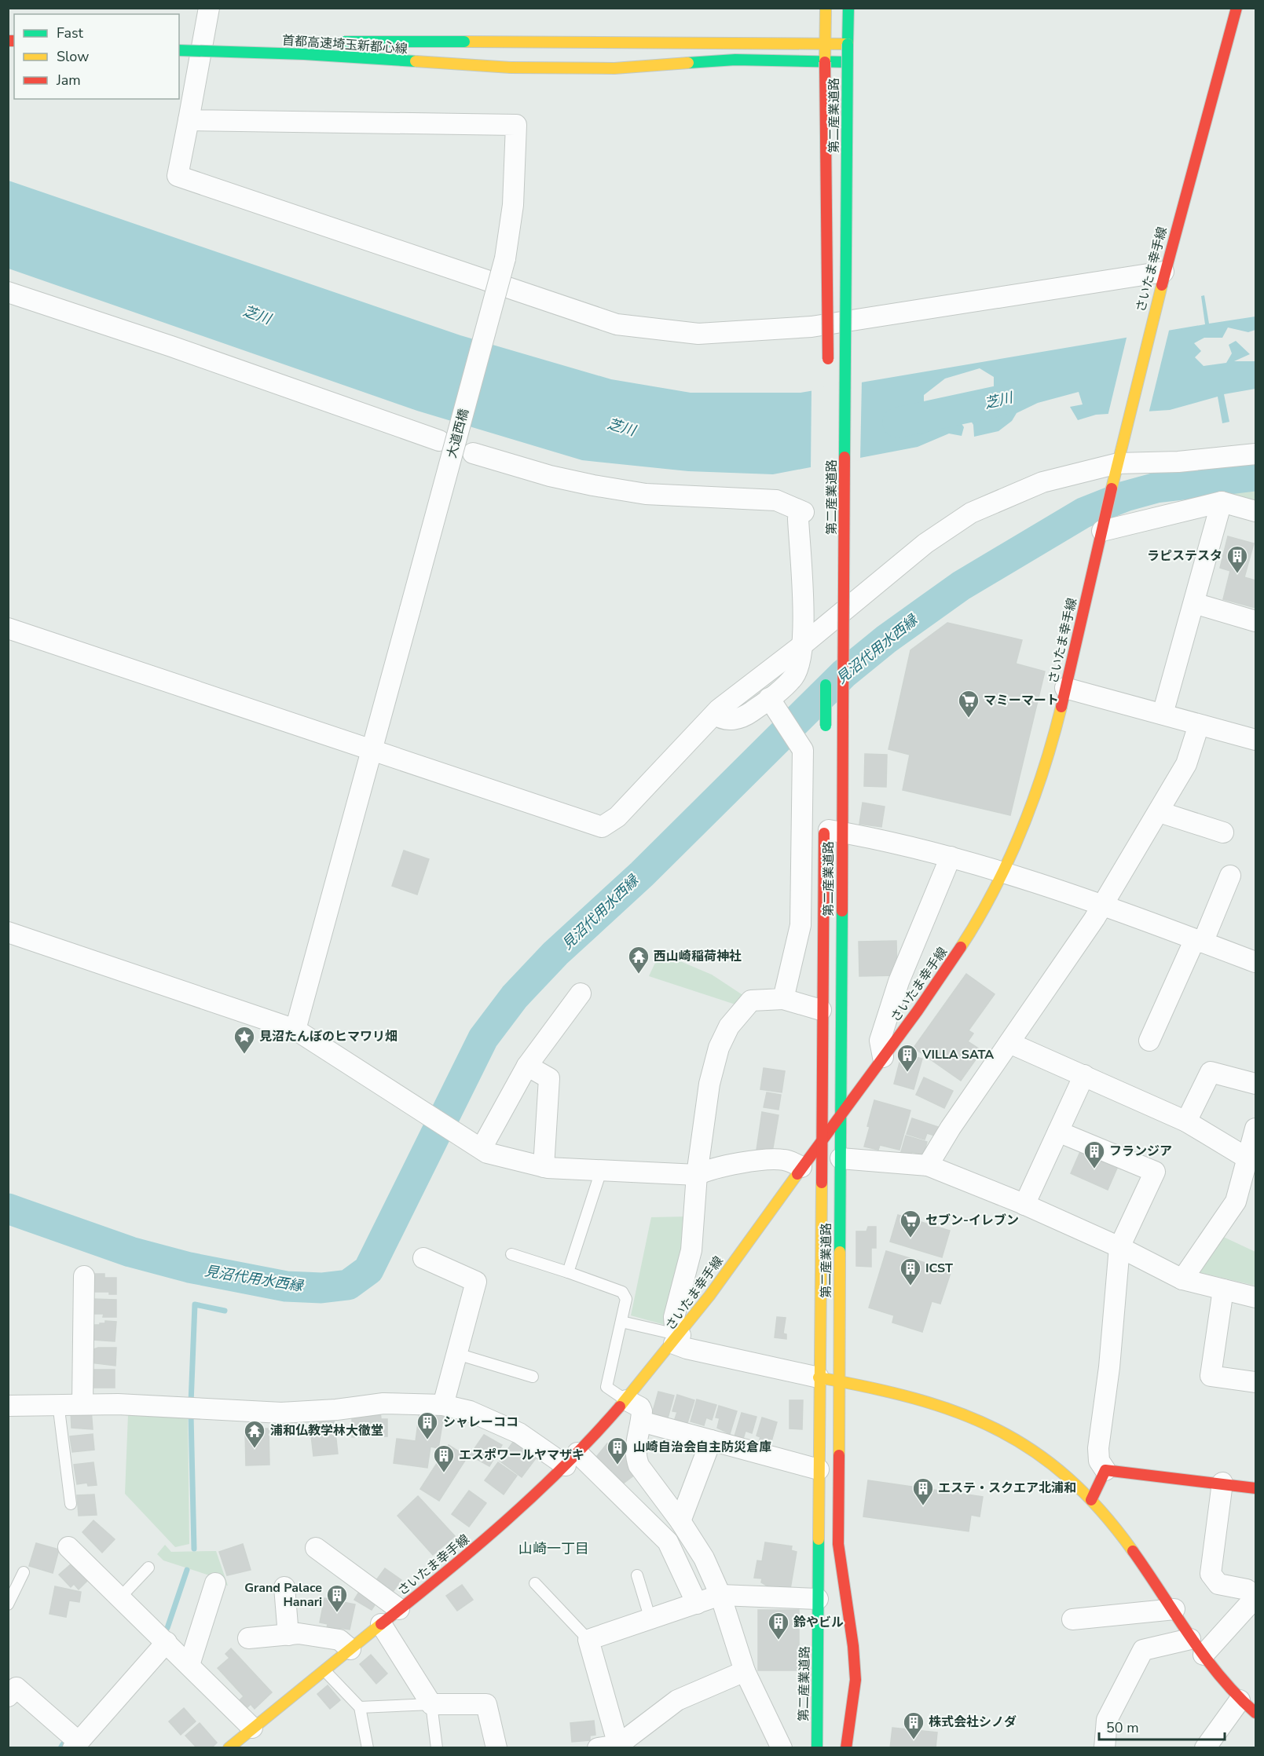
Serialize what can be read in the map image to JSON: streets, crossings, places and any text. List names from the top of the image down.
{
  "streets": {
    "main road": ["首都高速埼玉新都心線", "第二産業道路", "さいたま幸手線"],
    "street": ["大道西橋"]
  },
  "crossings": [
    ["首都高速埼玉新都心線", "第二産業道路"],
    ["第二産業道路", "さいたま幸手線"]
  ],
  "districts": ["山崎一丁目"],
  "water": ["芝川", "見沼代用水西縁"],
  "places": {
    "building": [
      "ラピステスタ",
      "VILLA SATA",
      "フランジア",
      "ICST",
      "シャレーココ",
      "山崎自治会自主防災倉庫",
      "エスポワールヤマザキ",
      "エステ・スクエア北浦和",
      "Grand Palace Hanari",
      "鈴やビル",
      "株式会社シノダ"
    ],
    "supermarket": ["マミーマート", "セブン-イレブン"],
    "temple": ["西山崎稲荷神社", "浦和仏教学林大徹堂"],
    "place": ["見沼たんぼのヒマワリ畑"]
  },
  "legend": ["Fast", "Slow", "Jam"],
  "scale_bar": "50 m"
}
